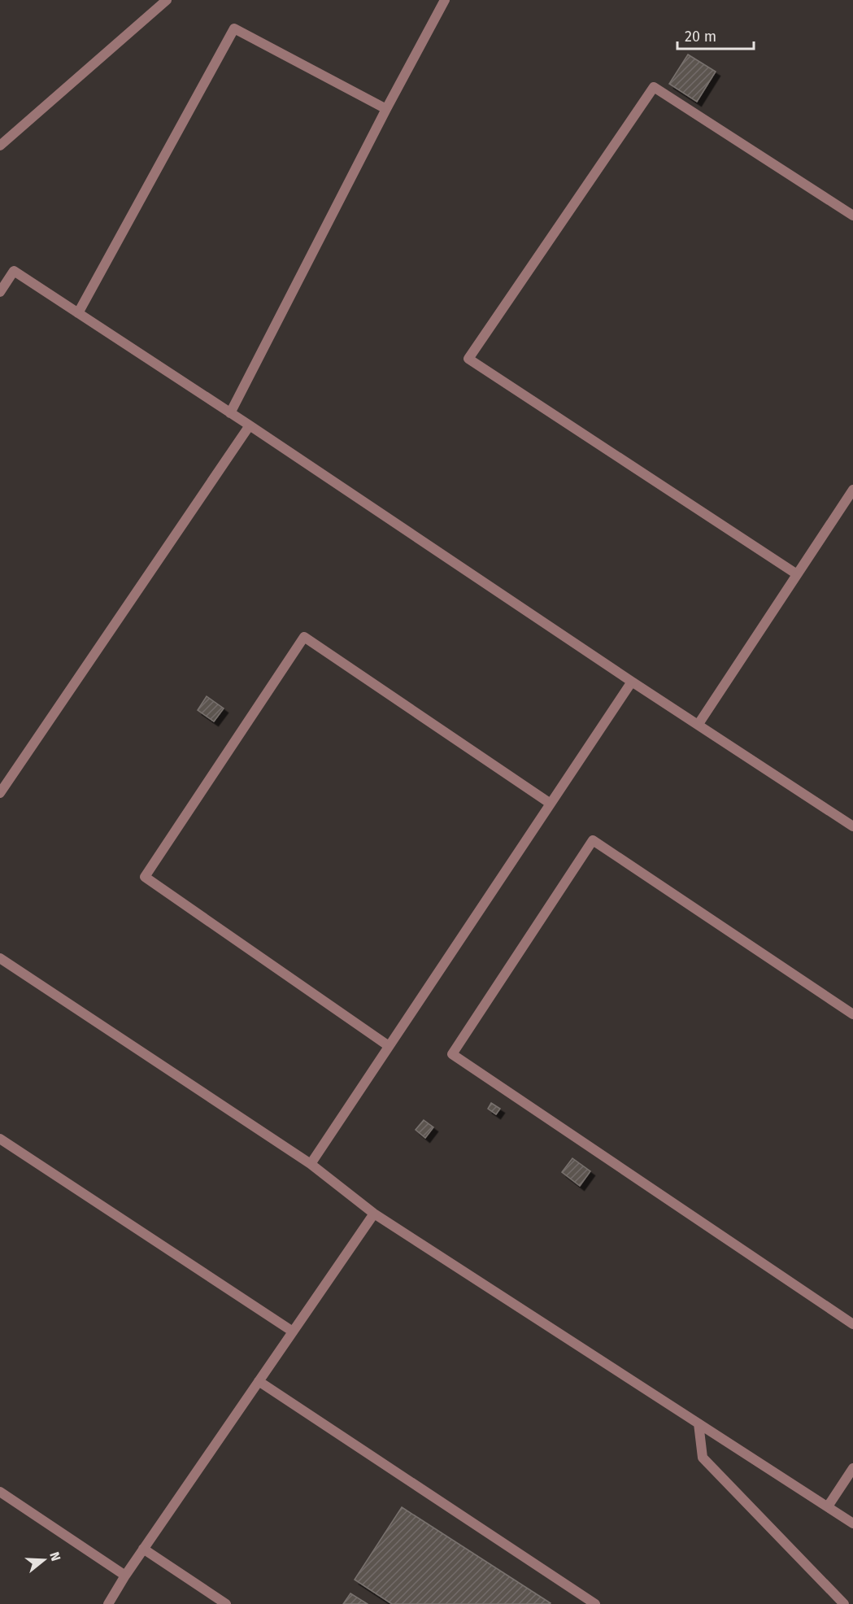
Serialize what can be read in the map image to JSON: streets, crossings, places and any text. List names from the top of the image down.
{
  "scale_bar": "20 m",
  "north": "right"
}
